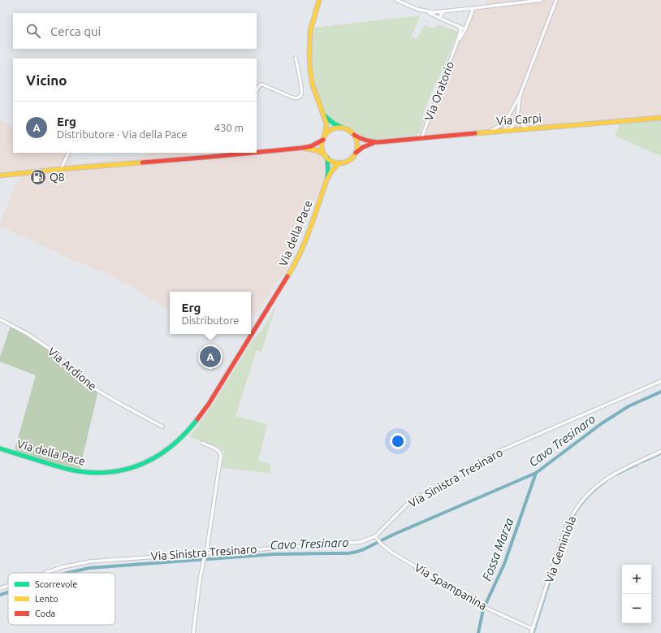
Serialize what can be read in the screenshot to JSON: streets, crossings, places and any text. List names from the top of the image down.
{
  "streets": {
    "main road": ["Via Carpi", "Via della Pace"],
    "street": [
      "Via Oratorio",
      "Via Ardione",
      "Via Sinistra Tresinaro",
      "Via Geminiola",
      "Via Spampanina"
    ]
  },
  "crossings": [
    ["Via Oratorio", "Via Carpi"],
    ["Via Carpi", "Via della Pace"],
    ["Via Sinistra Tresinaro", "Via Spampanina"],
    ["Via Geminiola", "Via Spampanina"]
  ],
  "water": ["Cavo Tresinaro", "Fossa Marza"],
  "places": {
    "fuel station": ["Q8"]
  },
  "legend": ["Scorrevole", "Lento", "Coda"],
  "page": {
    "search": "Cerca qui",
    "heading": "Vicino",
    "list": [
      {
        "mark": "A",
        "name": "Erg",
        "note": "Distributore · Via della Pace",
        "value": "430 m"
      }
    ],
    "popup": ["Erg", "Distributore"],
    "pins": "A",
    "map_buttons": ["+", "−"]
  }
}
